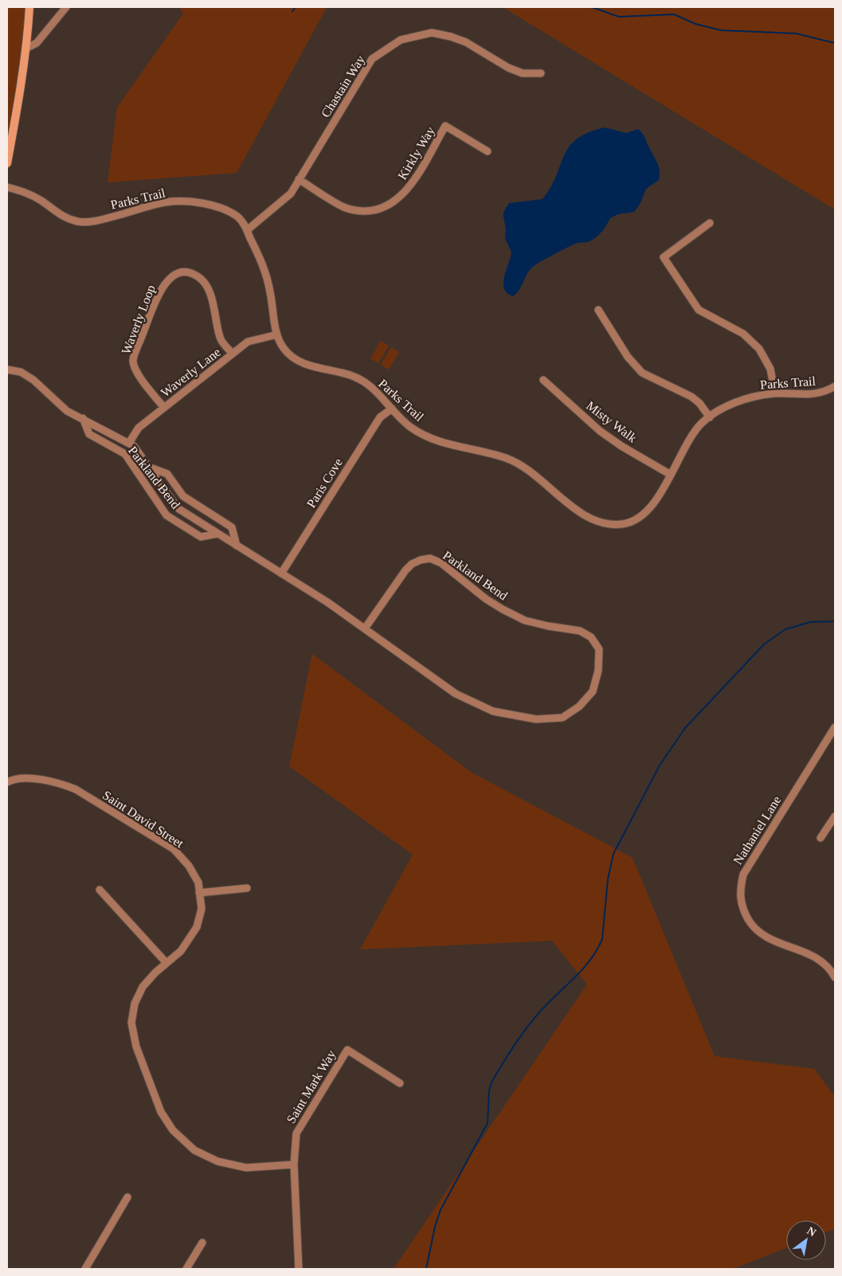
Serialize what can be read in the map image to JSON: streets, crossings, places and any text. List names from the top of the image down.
{
  "streets": {
    "street": [
      "Chastain Way",
      "Kirkly Way",
      "Parks Trail",
      "Waverly Loop",
      "Waverly Lane",
      "Misty Walk",
      "Parkland Bend",
      "Paris Cove",
      "Saint David Street",
      "Nathaniel Lane",
      "Saint Mark Way"
    ]
  },
  "crossings": [
    ["Chastain Way", "Kirkly Way"],
    ["Chastain Way", "Parks Trail"],
    ["Parks Trail", "Waverly Lane"],
    ["Parks Trail", "Misty Walk"],
    ["Parks Trail", "Paris Cove"],
    ["Waverly Loop", "Waverly Lane"],
    ["Waverly Lane", "Parkland Bend"],
    ["Parkland Bend", "Paris Cove"],
    ["Saint David Street", "Saint Mark Way"]
  ],
  "north": "top right"
}
